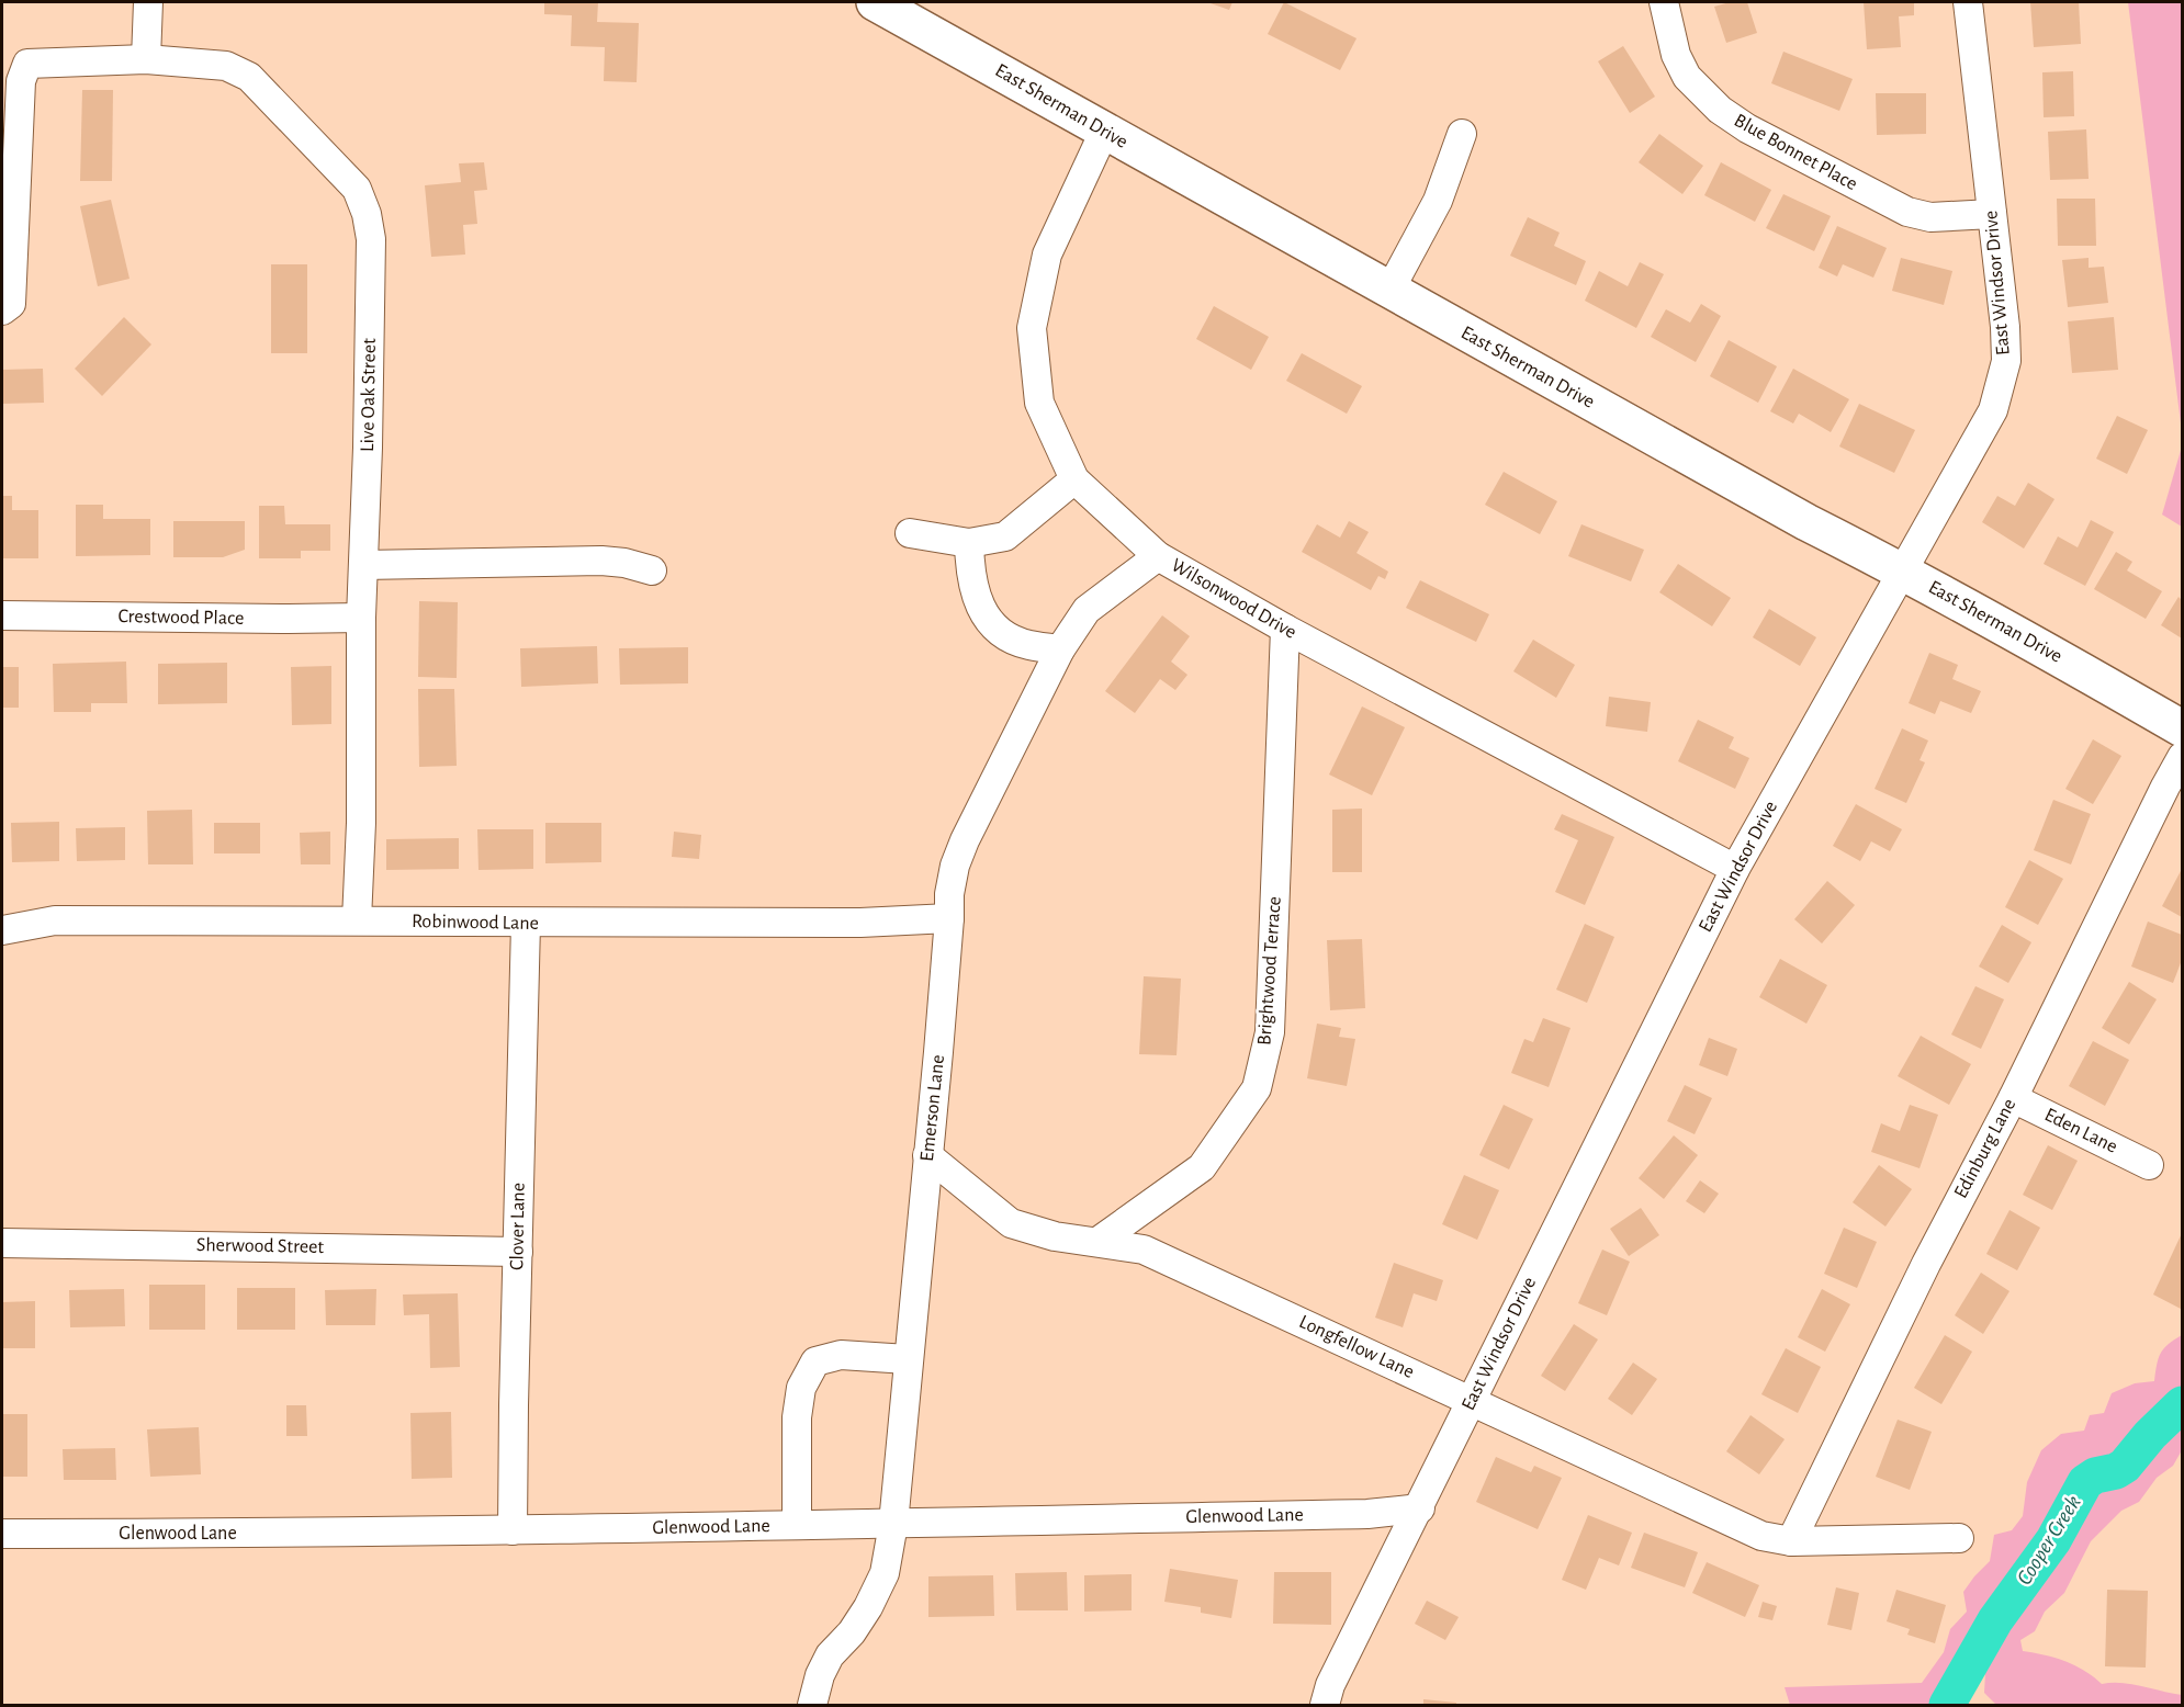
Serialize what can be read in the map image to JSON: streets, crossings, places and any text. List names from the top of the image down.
{
  "streets": {
    "main road": ["East Sherman Drive"],
    "street": [
      "Blue Bonnet Place",
      "East Windsor Drive",
      "Live Oak Street",
      "Wilsonwood Drive",
      "Crestwood Place",
      "Robinwood Lane",
      "Brightwood Terrace",
      "Emerson Lane",
      "Eden Lane",
      "Edinburg Lane",
      "Clover Lane",
      "Sherwood Street",
      "Longfellow Lane",
      "Glenwood Lane"
    ]
  },
  "crossings": [
    ["East Sherman Drive", "East Windsor Drive"],
    ["East Sherman Drive", "Wilsonwood Drive"],
    ["Blue Bonnet Place", "East Windsor Drive"],
    ["East Windsor Drive", "Wilsonwood Drive"],
    ["East Windsor Drive", "Longfellow Lane"],
    ["East Windsor Drive", "Glenwood Lane"],
    ["Live Oak Street", "Crestwood Place"],
    ["Live Oak Street", "Robinwood Lane"],
    ["Wilsonwood Drive", "Brightwood Terrace"],
    ["Wilsonwood Drive", "Emerson Lane"],
    ["Robinwood Lane", "Emerson Lane"],
    ["Robinwood Lane", "Clover Lane"],
    ["Brightwood Terrace", "Longfellow Lane"],
    ["Emerson Lane", "Longfellow Lane"],
    ["Emerson Lane", "Glenwood Lane"],
    ["Eden Lane", "Edinburg Lane"],
    ["Edinburg Lane", "Longfellow Lane"],
    ["Clover Lane", "Sherwood Street"],
    ["Clover Lane", "Glenwood Lane"]
  ],
  "water": ["Cooper Creek"]
}
